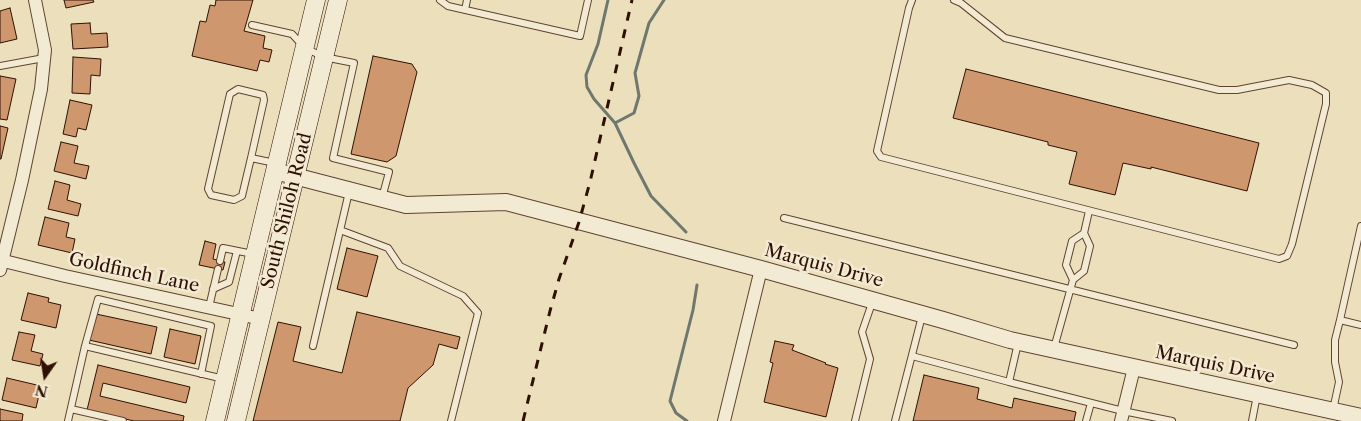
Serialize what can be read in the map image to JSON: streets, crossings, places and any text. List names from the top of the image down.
{
  "streets": {
    "main road": ["South Shiloh Road"],
    "street": ["Marquis Drive", "Goldfinch Lane"]
  },
  "crossings": [
    ["South Shiloh Road", "Marquis Drive"],
    ["South Shiloh Road", "Goldfinch Lane"]
  ],
  "north": "bottom"
}
